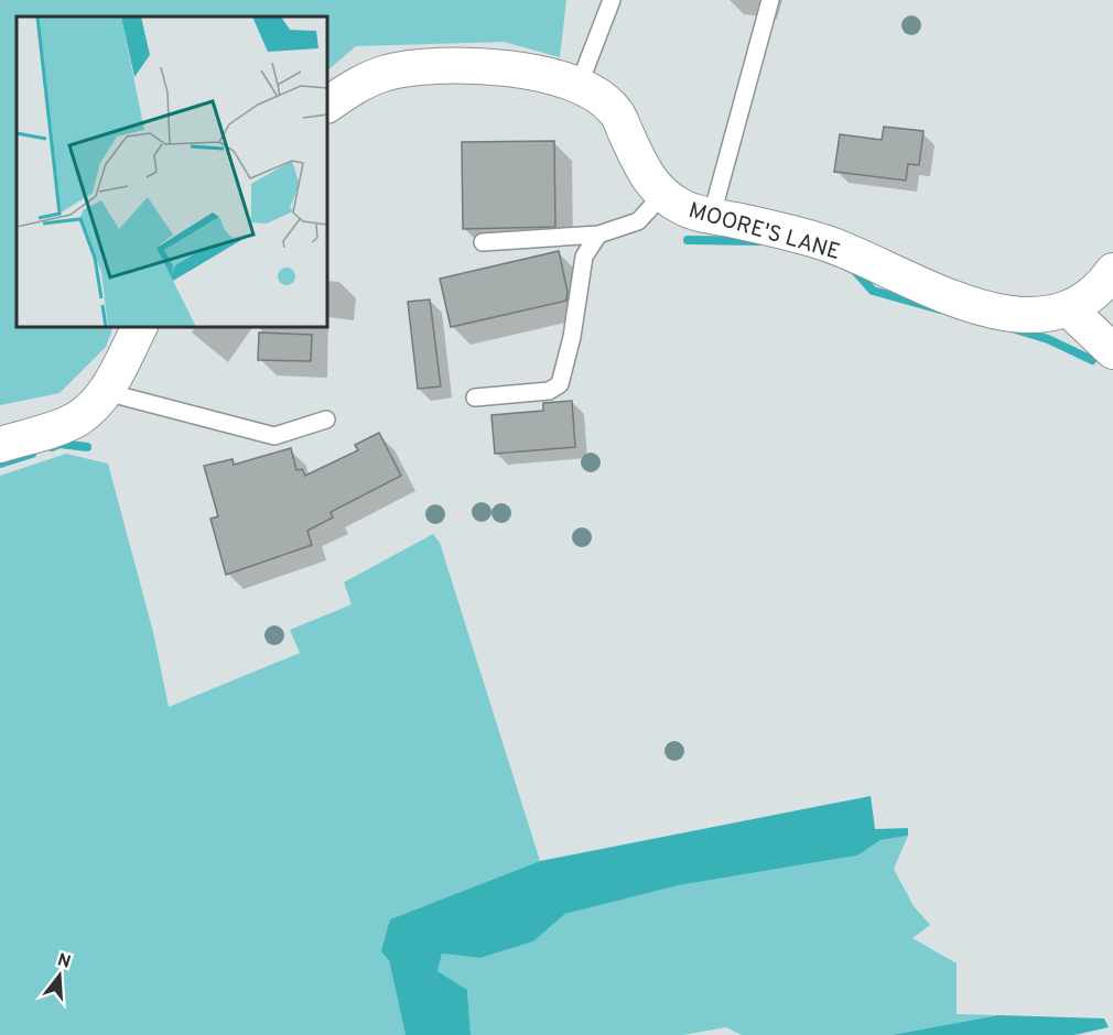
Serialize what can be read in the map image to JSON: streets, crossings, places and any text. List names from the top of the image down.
{
  "streets": {
    "street": ["MOORE'S LANE"]
  },
  "north": "top"
}
